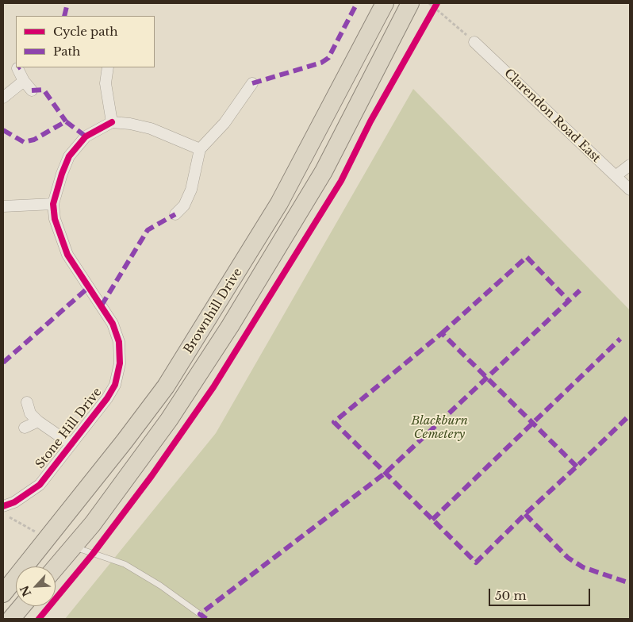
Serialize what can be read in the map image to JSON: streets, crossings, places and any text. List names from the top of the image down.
{
  "streets": {
    "highway": ["Brownhill Drive"],
    "street": ["Clarendon Road East", "Stone Hill Drive"]
  },
  "parks": ["Blackburn Cemetery"],
  "legend": ["Cycle path", "Path"],
  "scale_bar": "50 m",
  "north": "bottom left"
}
